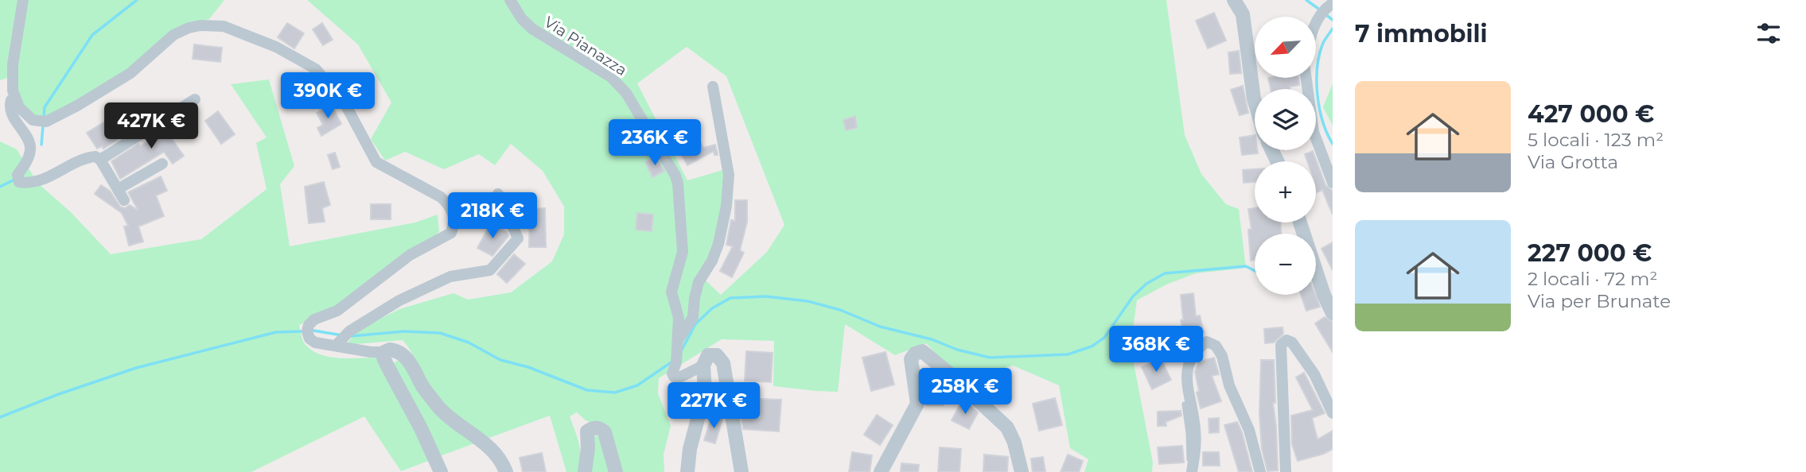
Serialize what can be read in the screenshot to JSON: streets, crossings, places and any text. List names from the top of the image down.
{
  "streets": {
    "street": ["Via Pianazza"]
  },
  "north": "bottom left",
  "page": {
    "heading": "7 immobili",
    "map_buttons": ["+", "−"],
    "list": [
      {
        "name": "427 000 €",
        "note": "5 locali · 123 m² · Via Grotta"
      },
      {
        "name": "227 000 €",
        "note": "2 locali · 72 m² · Via per Brunate"
      }
    ],
    "price": [
      "390K €",
      "427K €",
      "236K €",
      "218K €",
      "368K €",
      "258K €",
      "227K €"
    ]
  }
}
